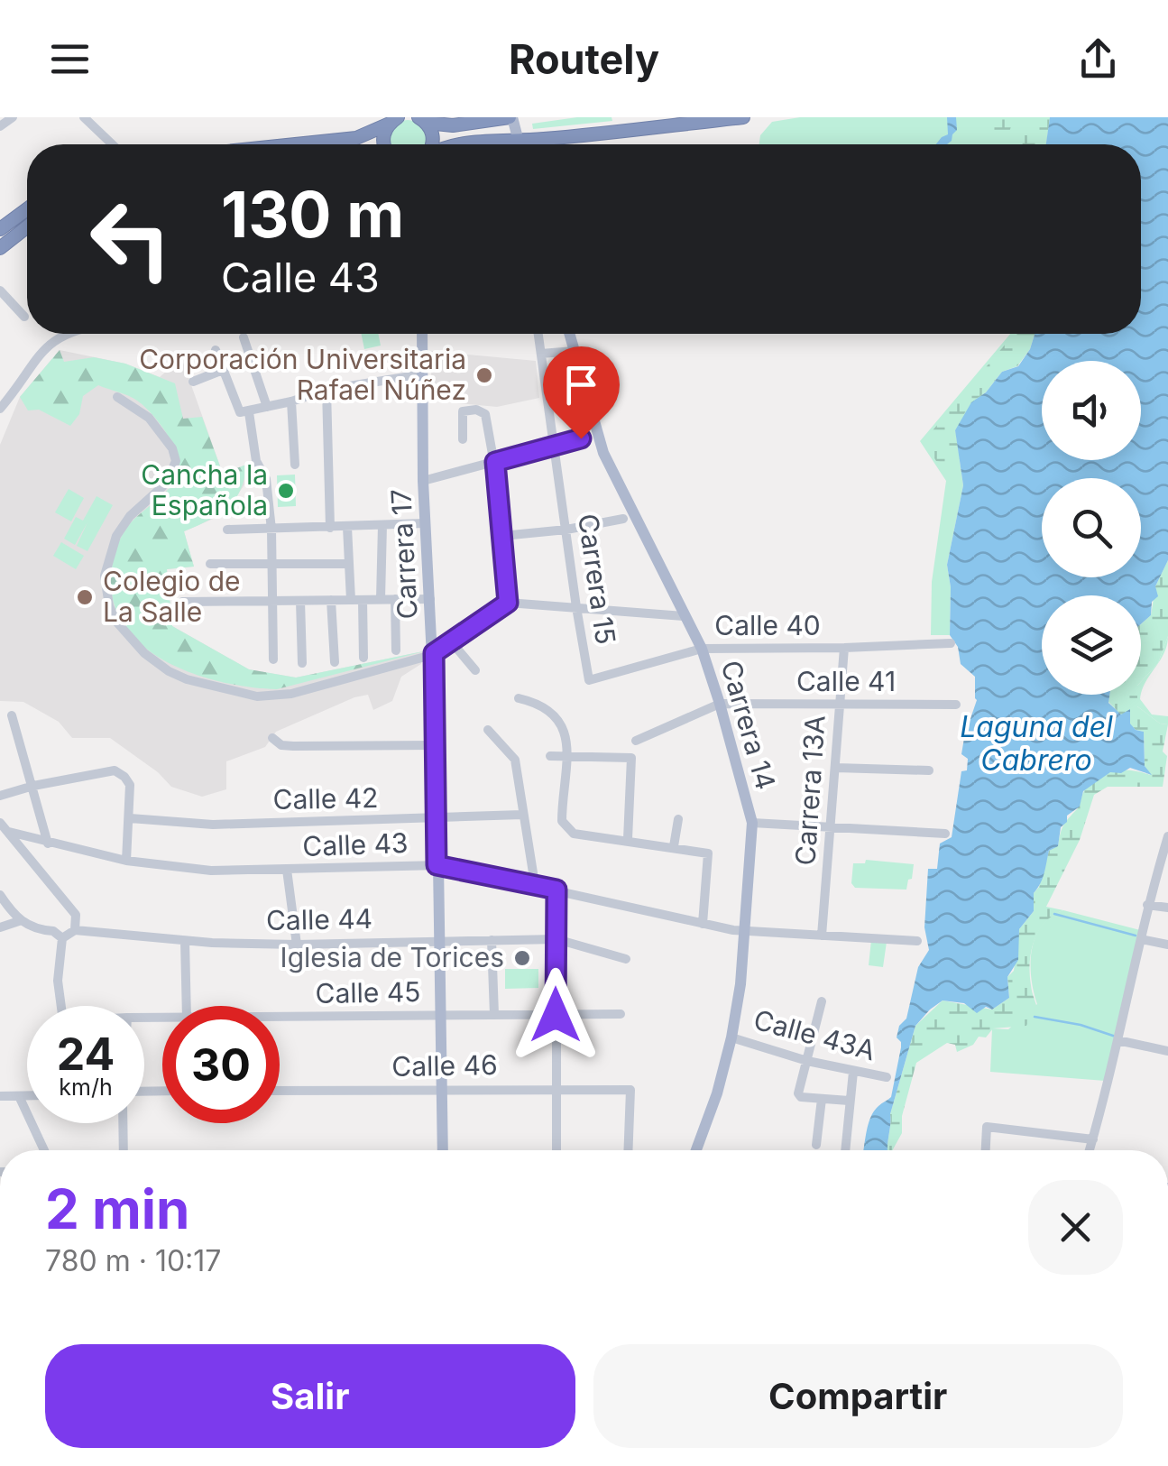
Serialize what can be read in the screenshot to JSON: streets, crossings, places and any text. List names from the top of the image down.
{
  "streets": {
    "main road": ["Carrera 17", "Carrera 14"],
    "street": [
      "Carrera 15",
      "Calle 40",
      "Calle 41",
      "Carrera 13A",
      "Calle 42",
      "Calle 43",
      "Calle 44",
      "Calle 45",
      "Calle 43A",
      "Calle 46"
    ]
  },
  "crossings": [
    ["Carrera 17", "Calle 42"],
    ["Carrera 17", "Calle 43"],
    ["Carrera 17", "Calle 44"],
    ["Carrera 17", "Calle 45"],
    ["Carrera 17", "Calle 46"],
    ["Carrera 15", "Calle 40"],
    ["Calle 40", "Carrera 14"],
    ["Calle 40", "Carrera 13A"],
    ["Calle 41", "Carrera 14"],
    ["Calle 41", "Carrera 13A"],
    ["Carrera 14", "Calle 43"],
    ["Carrera 14", "Calle 43A"],
    ["Carrera 13A", "Calle 43"]
  ],
  "water": ["Laguna del Cabrero"],
  "places": [
    "Corporación Universitaria Rafael Núñez",
    "Cancha la Española",
    "Colegio de La Salle",
    "Iglesia de Torices"
  ],
  "page": {
    "header": "Routely",
    "turn": ["130 m", "Calle 43"],
    "speed": "24 km/h",
    "limit": "30",
    "heading": ["2 min", "780 m · 10:17"],
    "buttons": ["Salir", "Compartir"]
  }
}
